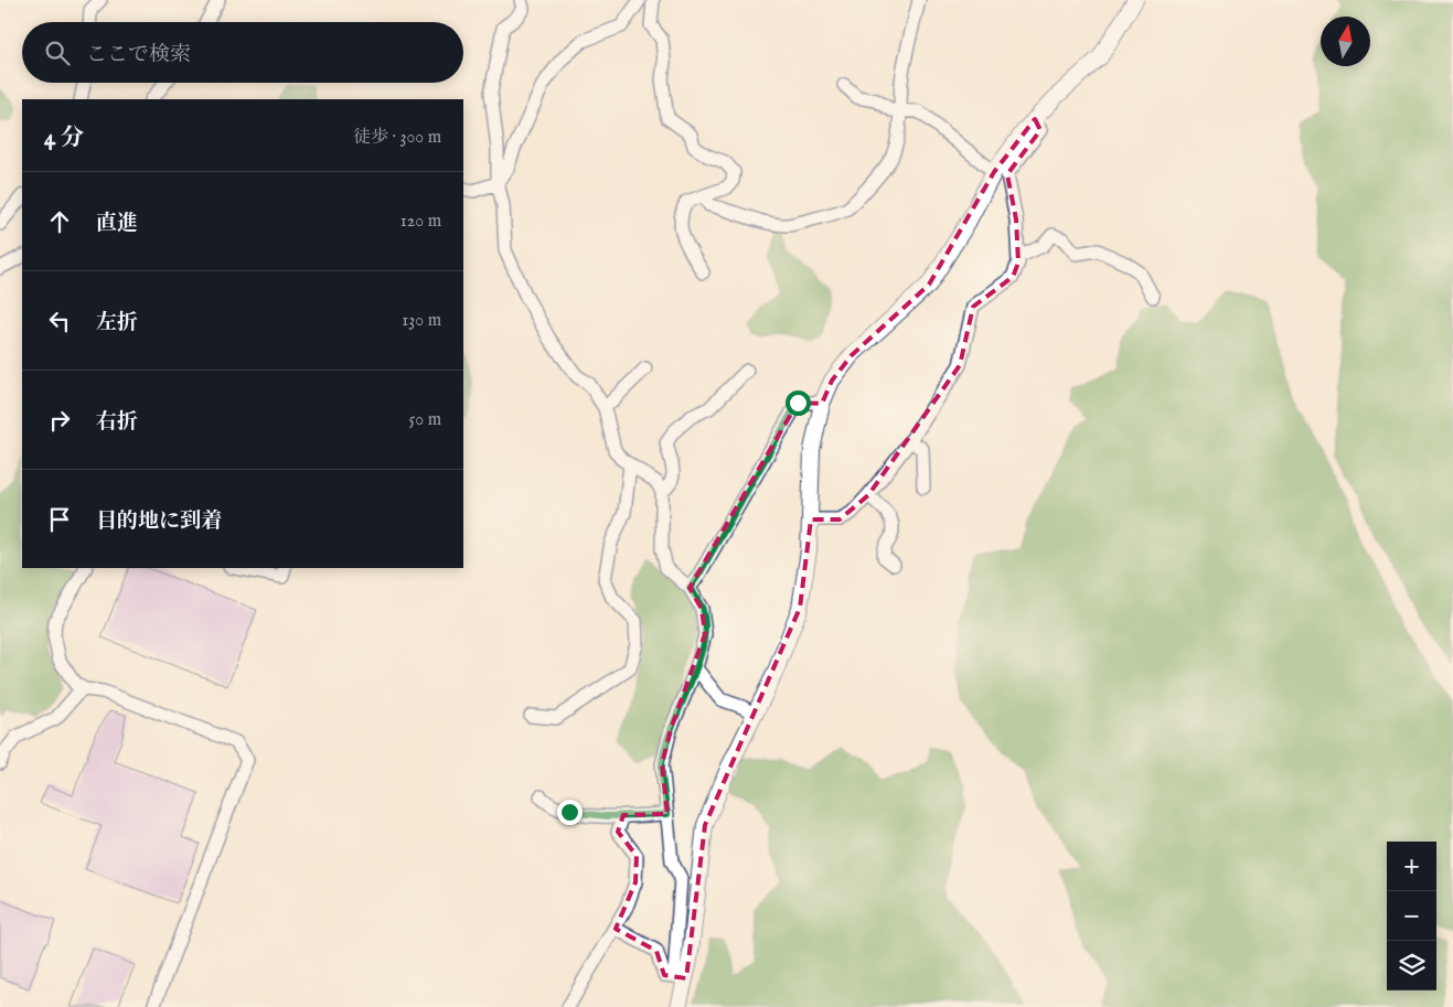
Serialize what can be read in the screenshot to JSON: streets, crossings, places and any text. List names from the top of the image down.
{
  "north": "top",
  "page": {
    "search": "ここで検索",
    "heading": ["4 分", "徒歩 · 300 m"],
    "list": [
      ["直進", "120 m"],
      ["左折", "130 m"],
      ["右折", "50 m"],
      "目的地に到着"
    ],
    "map_buttons": ["+", "−"]
  }
}
